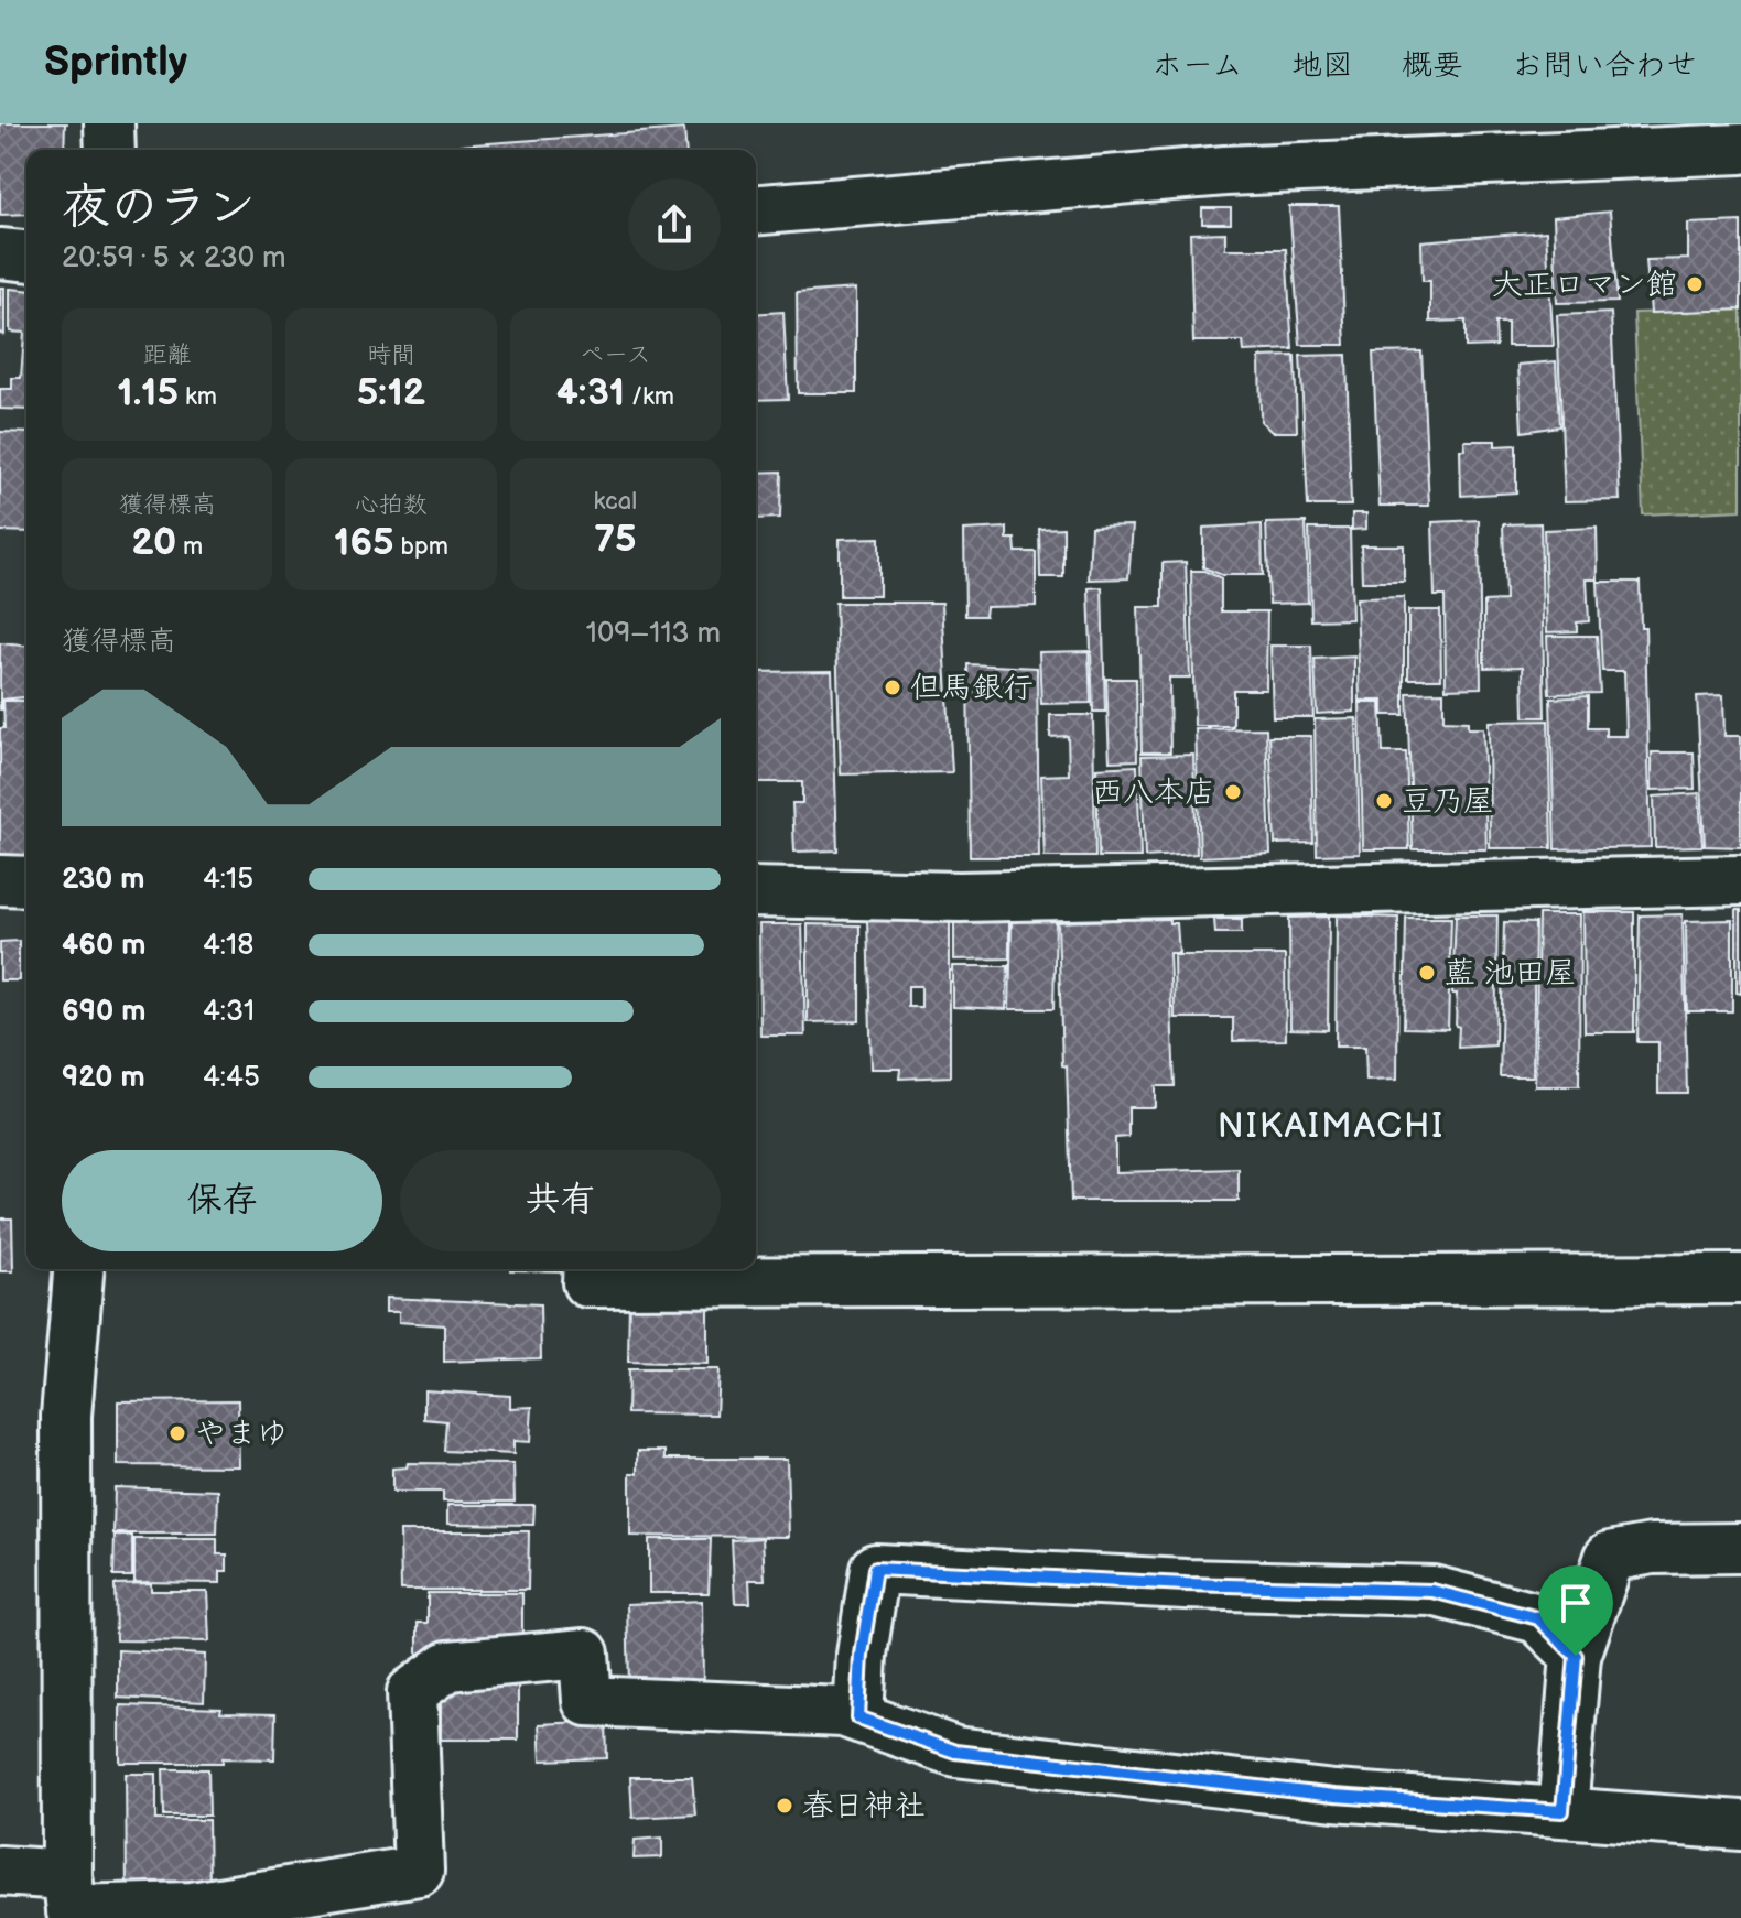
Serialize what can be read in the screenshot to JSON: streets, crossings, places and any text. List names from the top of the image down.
{
  "districts": ["NIKAIMACHI"],
  "places": [
    "大正ロマン館",
    "但馬銀行",
    "西八本店",
    "豆乃屋",
    "藍 池田屋",
    "やまゆ",
    "春日神社"
  ],
  "page": {
    "header": "Sprintly",
    "nav": [
      "ホーム",
      "地図",
      "概要",
      "お問い合わせ"
    ],
    "heading": ["夜のラン", "20:59 · 5 × 230 m"],
    "stats": [
      ["距離", "1.15 km"],
      ["時間", "5:12"],
      ["ペース", "4:31 /km"],
      ["獲得標高", "20 m"],
      ["心拍数", "165 bpm"],
      ["kcal", "75"]
    ],
    "chart": ["獲得標高", "109–113 m"],
    "list": [
      {
        "name": "230 m",
        "note": "4:15"
      },
      {
        "name": "460 m",
        "note": "4:18"
      },
      {
        "name": "690 m",
        "note": "4:31"
      },
      {
        "name": "920 m",
        "note": "4:45"
      }
    ],
    "buttons": ["保存", "共有"]
  }
}
